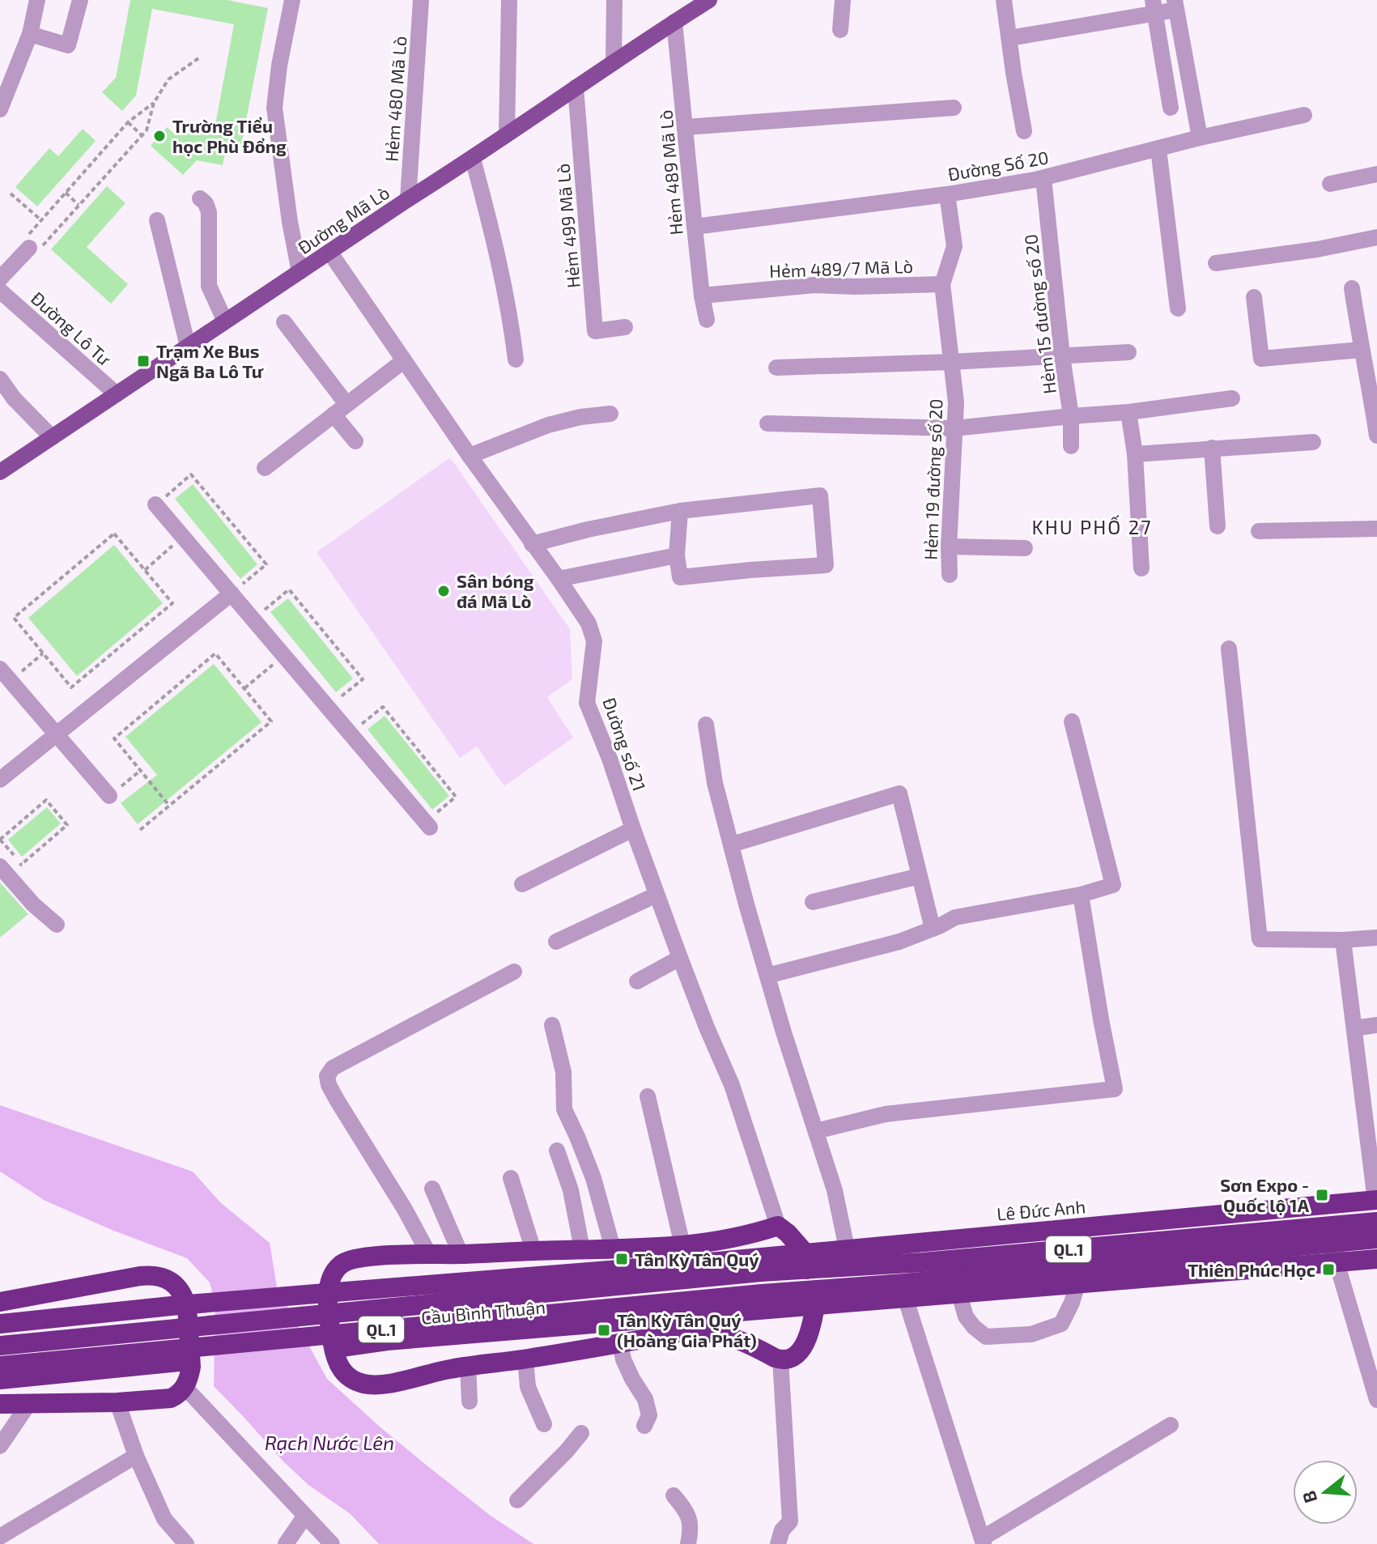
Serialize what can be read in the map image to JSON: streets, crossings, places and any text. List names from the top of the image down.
{
  "streets": {
    "highway": ["Lê Đức Anh", "QL.1", "Cầu Bình Thuận"],
    "main road": ["Đường Mã Lò"],
    "street": [
      "Hẻm 480 Mã Lò",
      "Đường Số 20",
      "Hẻm 489 Mã Lò",
      "Hẻm 499 Mã Lò",
      "Hẻm 489/7 Mã Lò",
      "Hẻm 15 đường số 20",
      "Đường Lô Tư",
      "Hẻm 19 đường số 20",
      "Đường số 21"
    ]
  },
  "crossings": [
    ["Hẻm 480 Mã Lò", "Đường Mã Lò"],
    ["Đường Số 20", "Hẻm 489 Mã Lò"],
    ["Đường Số 20", "Hẻm 15 đường số 20"],
    ["Đường Số 20", "Hẻm 19 đường số 20"],
    ["Hẻm 489 Mã Lò", "Đường Mã Lò"],
    ["Hẻm 489 Mã Lò", "Hẻm 489/7 Mã Lò"],
    ["Đường Mã Lò", "Hẻm 499 Mã Lò"],
    ["Đường Mã Lò", "Đường Lô Tư"],
    ["Đường Mã Lò", "Đường số 21"],
    ["Hẻm 489/7 Mã Lò", "Hẻm 19 đường số 20"],
    ["Lê Đức Anh", "Cầu Bình Thuận"],
    ["QL.1", "Cầu Bình Thuận"]
  ],
  "districts": ["KHU PHỐ 27"],
  "water": ["Rạch Nước Lên"],
  "places": {
    "other": ["Trường Tiểu học Phù Đổng", "Sân bóng đá Mã Lò"],
    "transit": [
      "Trạm Xe Bus Ngã Ba Lô Tư",
      "Sơn Expo - Quốc lộ 1A",
      "Tân Kỳ Tân Quý",
      "Thiên Phúc Học",
      "Tân Kỳ Tân Quý (Hoàng Gia Phát)"
    ]
  },
  "north": "left"
}
